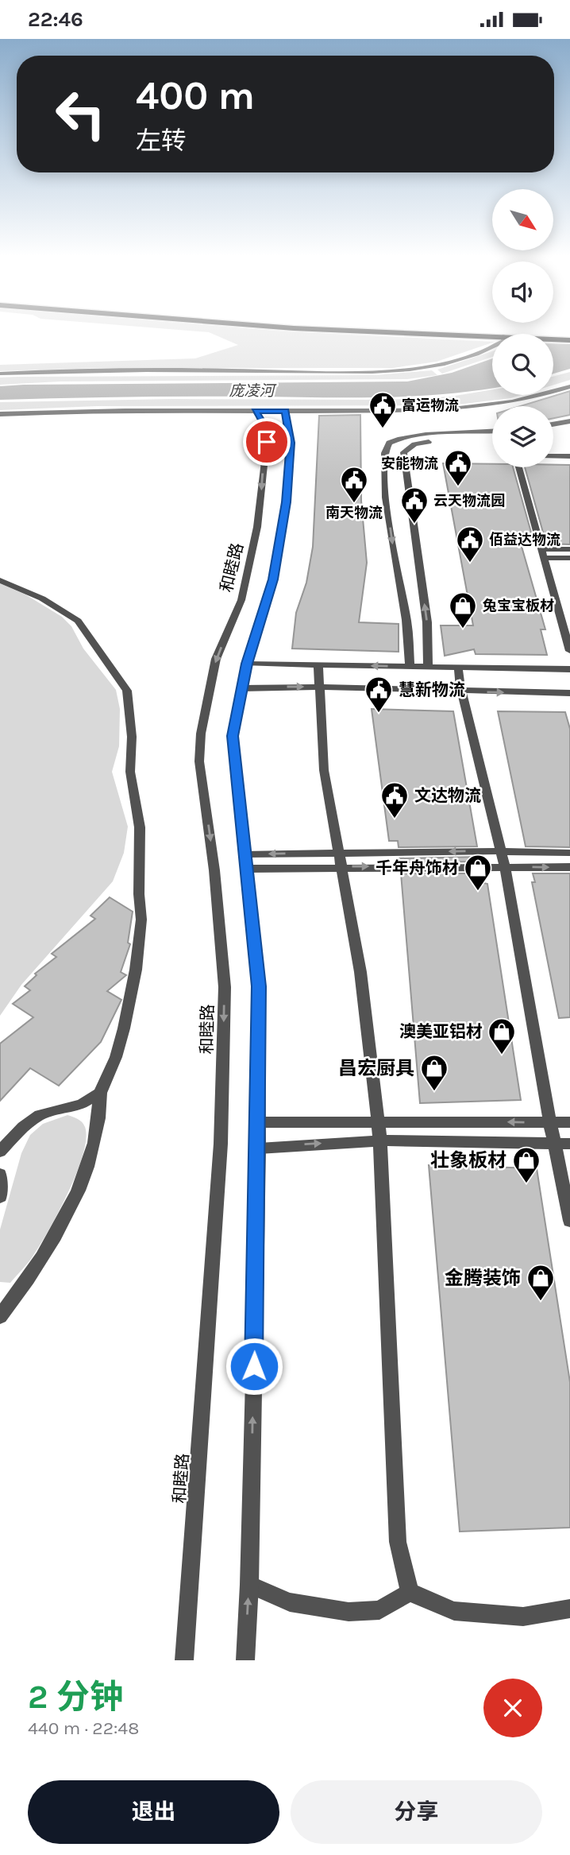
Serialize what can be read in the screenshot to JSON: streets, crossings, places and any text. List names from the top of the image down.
{
  "streets": {
    "street": ["和睦路"]
  },
  "water": ["庞凌河"],
  "places": {
    "public building": [
      "富运物流",
      "安能物流",
      "南天物流",
      "云天物流园",
      "佰益达物流",
      "慧新物流",
      "文达物流"
    ],
    "shop": [
      "兔宝宝板材",
      "千年舟饰材",
      "澳美亚铝材",
      "昌宏厨具",
      "壮象板材",
      "金腾装饰"
    ]
  },
  "north": "bottom right",
  "page": {
    "status": "22:46",
    "turn": ["400 m", "左转"],
    "heading": ["2 分钟", "440 m · 22:48"],
    "buttons": ["退出", "分享"]
  }
}
